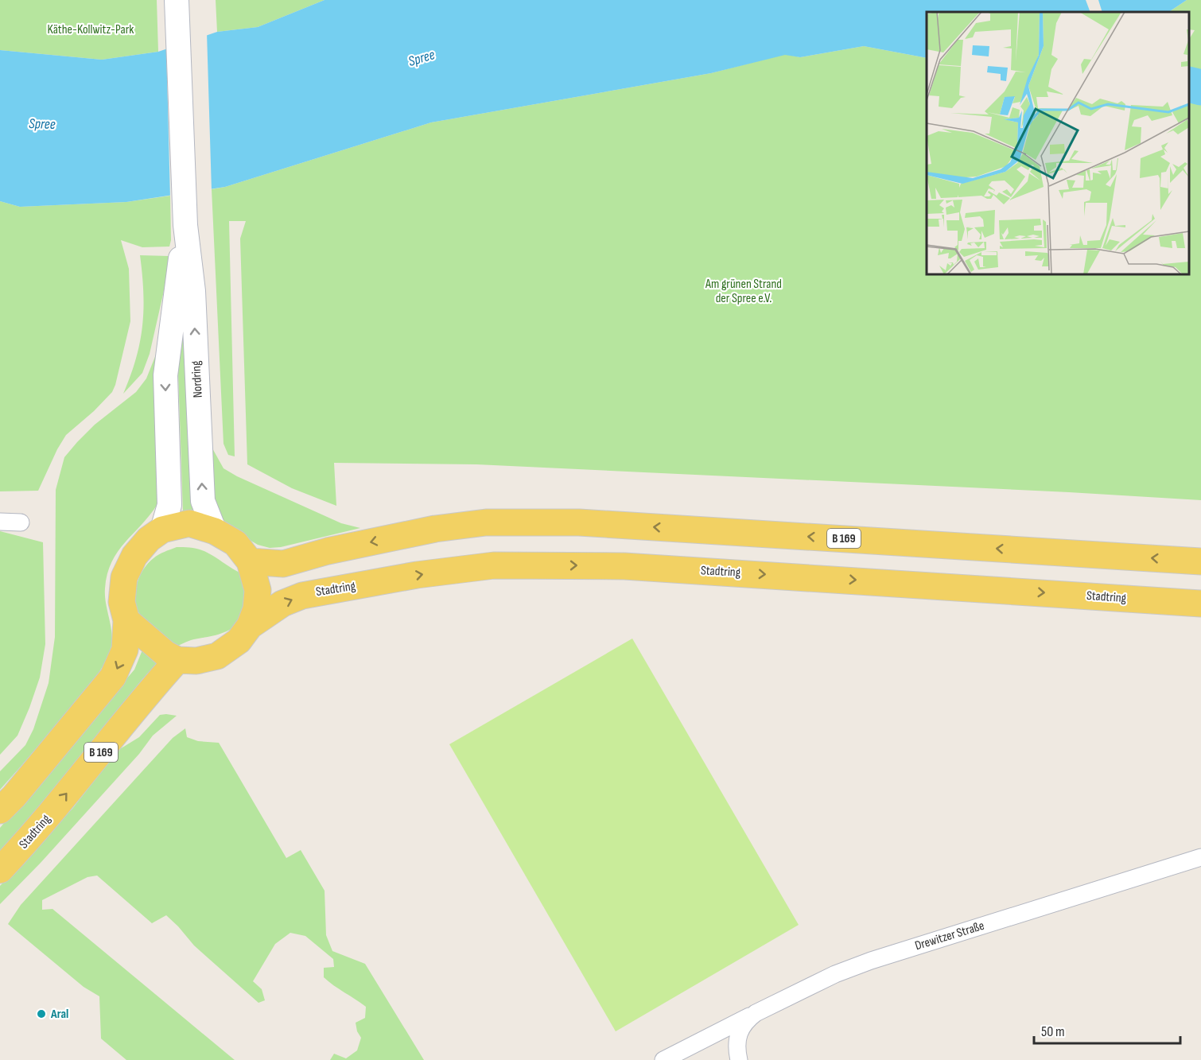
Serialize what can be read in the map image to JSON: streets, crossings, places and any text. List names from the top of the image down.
{
  "streets": {
    "main road": ["Nordring", "B 169", "Stadtring"],
    "street": ["Drewitzer Straße"]
  },
  "crossings": [
    ["Nordring", "B 169"],
    ["Nordring", "Stadtring"],
    ["B 169", "Stadtring"]
  ],
  "water": ["Spree"],
  "parks": ["Käthe-Kollwitz-Park", "Am grünen Strand der Spree e.V."],
  "places": ["Aral"],
  "scale_bar": "50 m"
}
